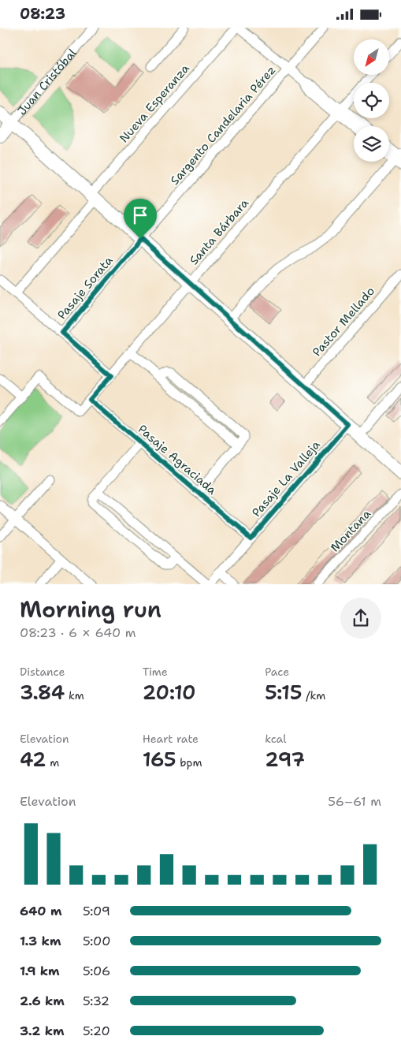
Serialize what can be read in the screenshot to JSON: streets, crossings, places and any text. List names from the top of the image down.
{
  "streets": {
    "main road": ["Juan Cristóbal"],
    "street": [
      "Nueva Esperanza",
      "Sargento Candelaria Pérez",
      "Santa Bárbara",
      "Pasaje Sorata",
      "Pastor Mellado",
      "Pasaje Agraciada",
      "Pasaje La Valleja",
      "Montana"
    ]
  },
  "crossings": [
    ["Sargento Candelaria Pérez", "Pasaje Sorata"],
    ["Santa Bárbara", "Pasaje Agraciada"],
    ["Pasaje Agraciada", "Pasaje La Valleja"]
  ],
  "north": "bottom left",
  "page": {
    "status": "08:23",
    "heading": ["Morning run", "08:23 · 6 × 640 m"],
    "stats": [
      ["Distance", "3.84 km"],
      ["Time", "20:10"],
      ["Pace", "5:15 /km"],
      ["Elevation", "42 m"],
      ["Heart rate", "165 bpm"],
      ["kcal", "297"]
    ],
    "chart": ["Elevation", "56–61 m"],
    "list": [
      {
        "name": "640 m",
        "note": "5:09"
      },
      {
        "name": "1.3 km",
        "note": "5:00"
      },
      {
        "name": "1.9 km",
        "note": "5:06"
      },
      {
        "name": "2.6 km",
        "note": "5:32"
      },
      {
        "name": "3.2 km",
        "note": "5:20"
      }
    ]
  }
}
